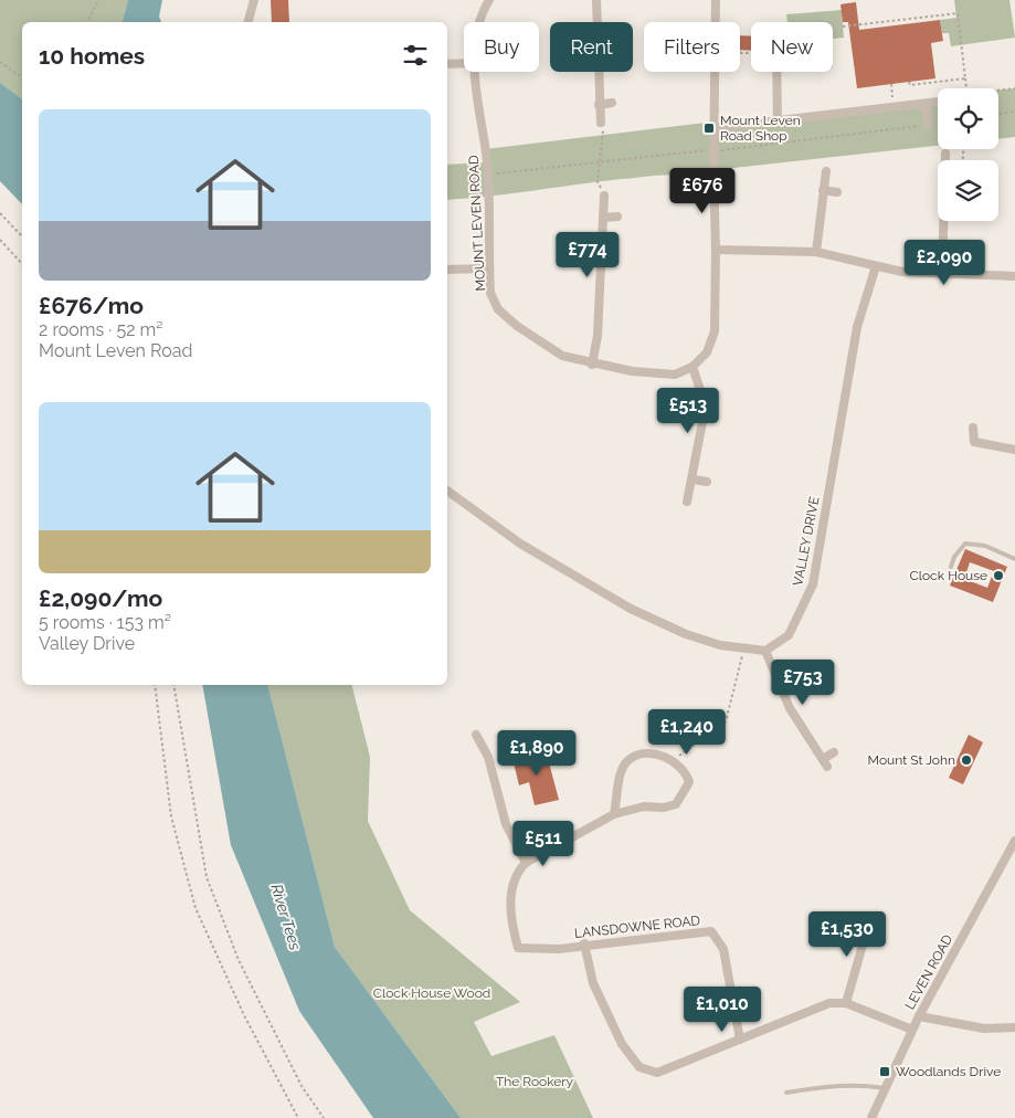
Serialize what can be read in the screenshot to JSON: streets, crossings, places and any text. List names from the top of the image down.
{
  "streets": {
    "street": [
      "MOUNT LEVEN ROAD",
      "VALLEY DRIVE",
      "LANSDOWNE ROAD",
      "LEVEN ROAD"
    ]
  },
  "water": ["River Tees"],
  "parks": ["Clock House Wood", "The Rookery"],
  "places": {
    "transit": ["Mount Leven Road Shop", "Woodlands Drive"],
    "other": ["Clock House", "Mount St John"]
  },
  "page": {
    "chip": [
      "Buy",
      "Rent",
      "Filters",
      "New"
    ],
    "heading": "10 homes",
    "list": [
      {
        "name": "£676/mo",
        "note": "2 rooms · 52 m² · Mount Leven Road"
      },
      {
        "name": "£2,090/mo",
        "note": "5 rooms · 153 m² · Valley Drive"
      }
    ],
    "price": [
      "£676",
      "£774",
      "£2,090",
      "£513",
      "£753",
      "£1,240",
      "£1,890",
      "£511",
      "£1,530",
      "£1,010"
    ]
  }
}
